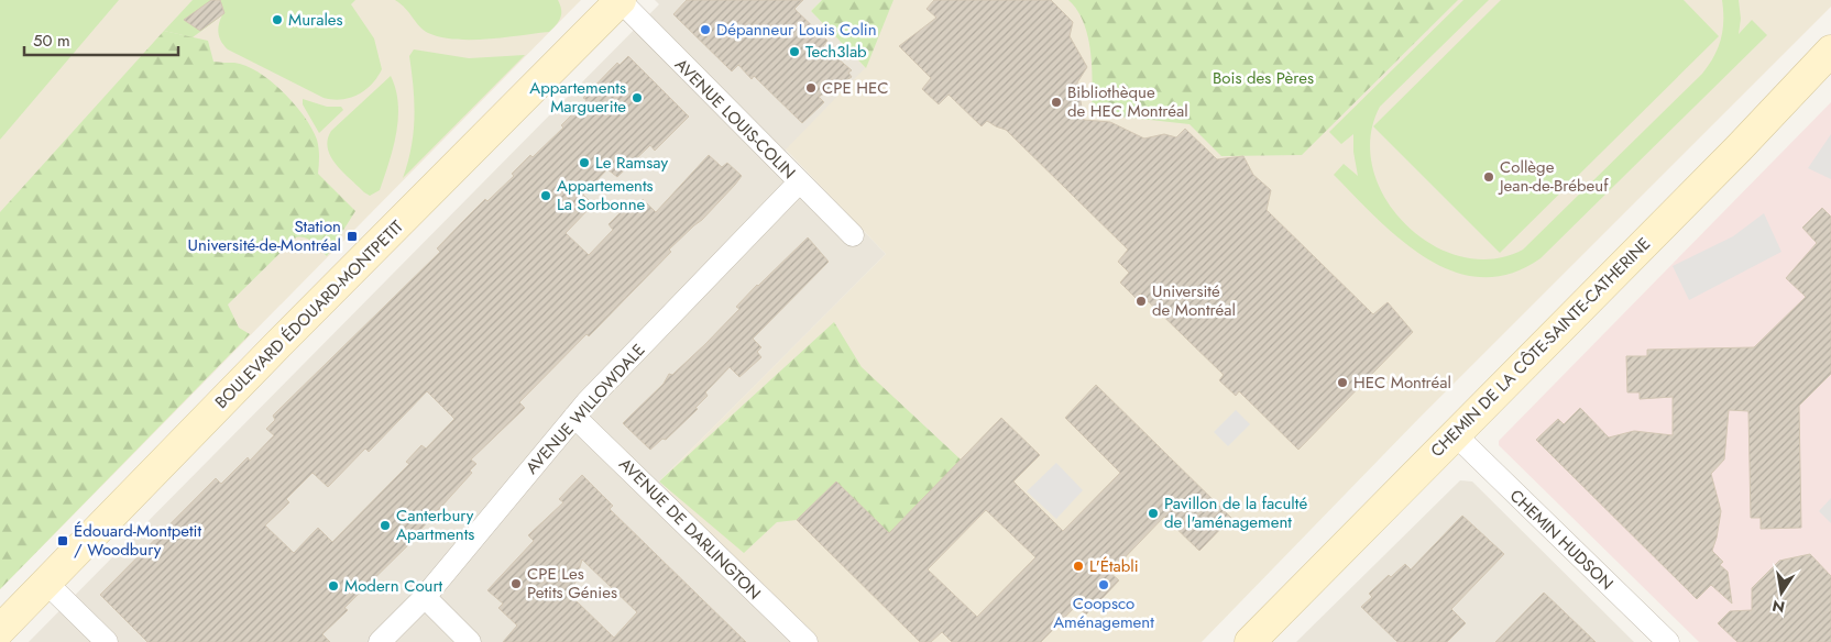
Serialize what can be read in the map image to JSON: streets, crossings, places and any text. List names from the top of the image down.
{
  "streets": {
    "street": [
      "AVENUE LOUIS-COLIN",
      "BOULEVARD ÉDOUARD-MONTPETIT",
      "CHEMIN DE LA CÔTE-SAINTE-CATHERINE",
      "AVENUE WILLOWDALE",
      "AVENUE DE DARLINGTON",
      "CHEMIN HUDSON"
    ]
  },
  "crossings": [
    ["AVENUE LOUIS-COLIN", "BOULEVARD ÉDOUARD-MONTPETIT"],
    ["AVENUE LOUIS-COLIN", "AVENUE WILLOWDALE"],
    ["CHEMIN DE LA CÔTE-SAINTE-CATHERINE", "CHEMIN HUDSON"],
    ["AVENUE WILLOWDALE", "AVENUE DE DARLINGTON"]
  ],
  "parks": ["Bois des Pères"],
  "places": {
    "other": [
      "Murales",
      "Dépanneur Louis Colin",
      "Tech3lab",
      "CPE HEC",
      "Appartements Marguerite",
      "Bibliothèque de HEC Montréal",
      "Le Ramsay",
      "Collège Jean-de-Brébeuf",
      "Appartements La Sorbonne",
      "Université de Montréal",
      "HEC Montréal",
      "Pavillon de la faculté de l'aménagement",
      "Canterbury Apartments",
      "L'Établi",
      "CPE Les Petits Génies",
      "Coopsco Aménagement",
      "Modern Court"
    ],
    "transit": ["Station Université-de-Montréal", "Édouard-Montpetit / Woodbury"]
  },
  "scale_bar": "50 m",
  "north": "bottom"
}
